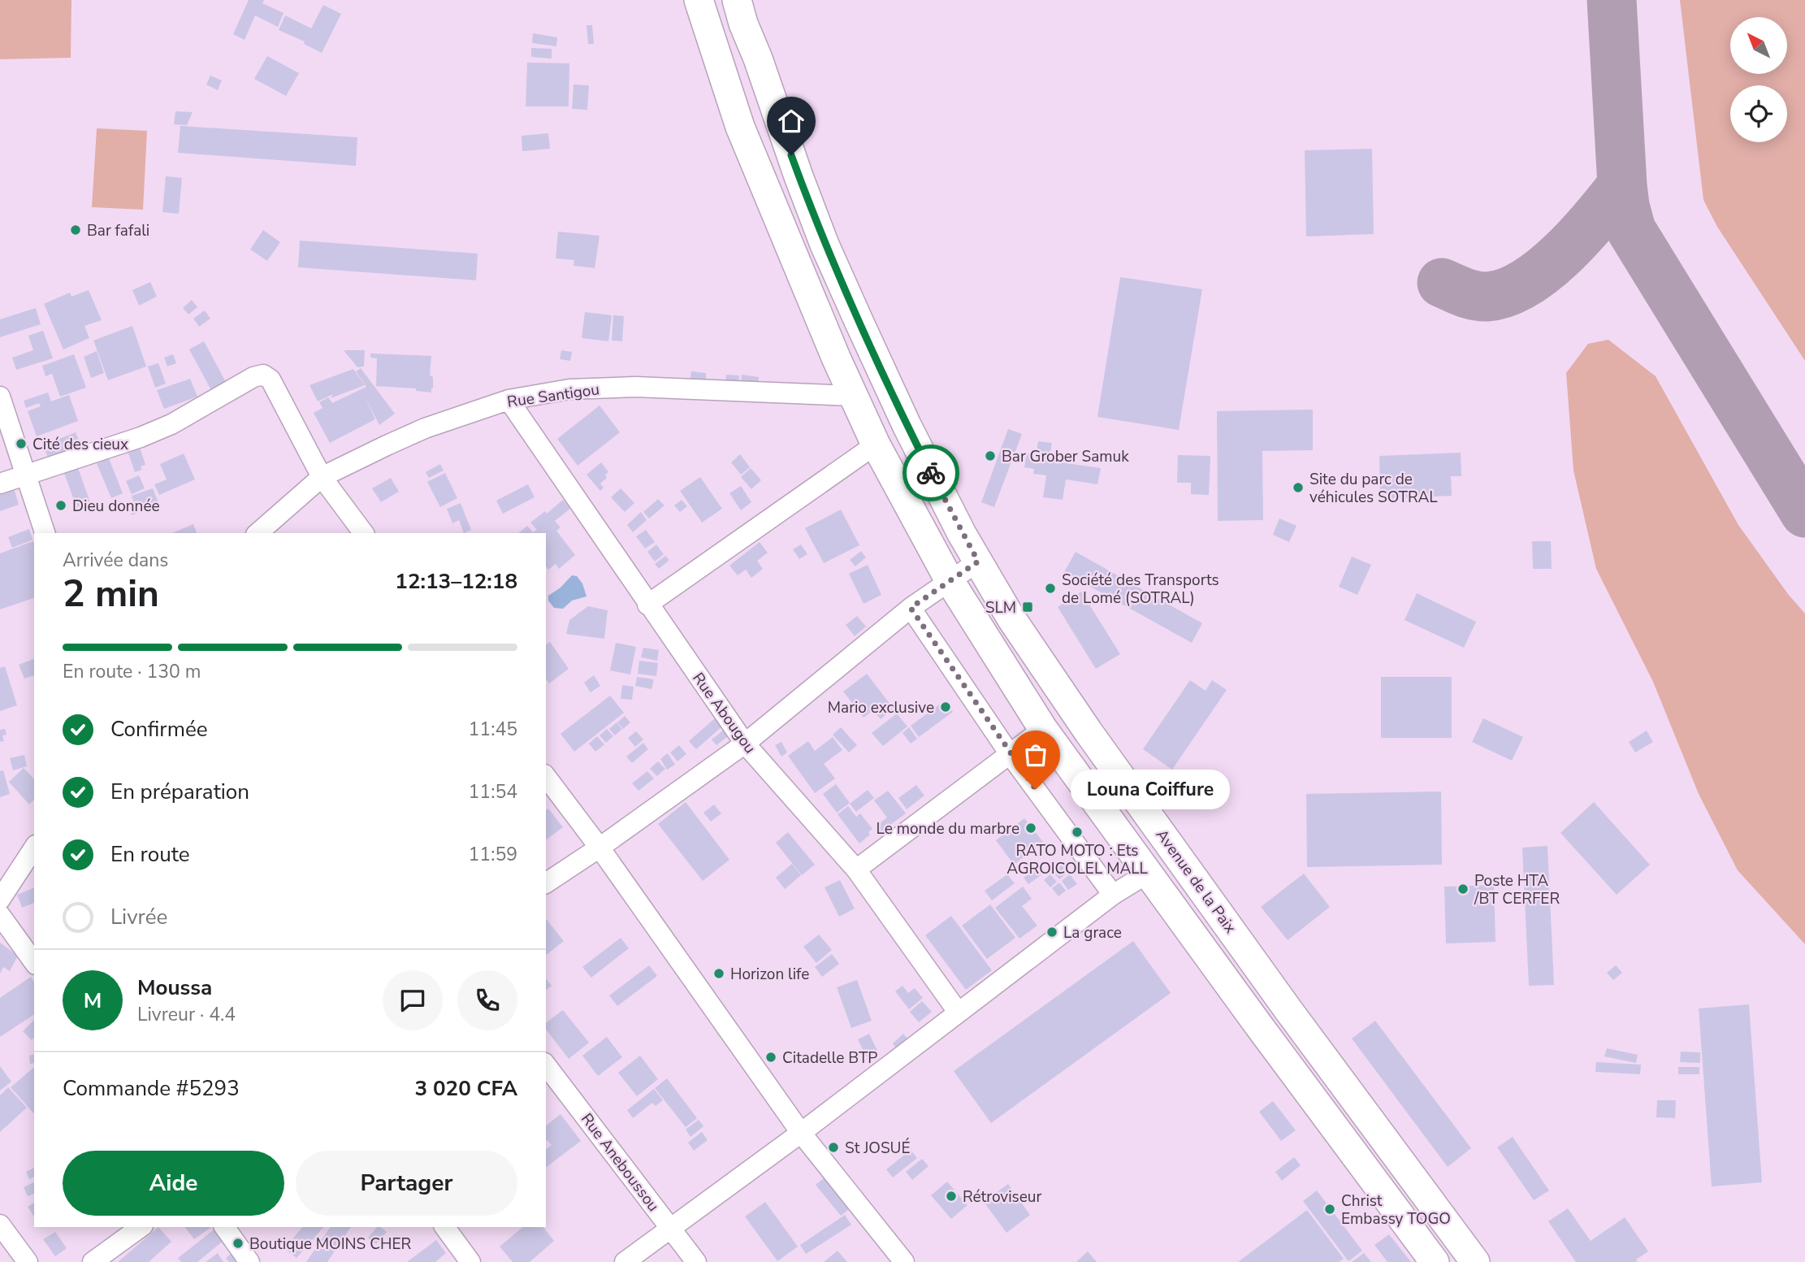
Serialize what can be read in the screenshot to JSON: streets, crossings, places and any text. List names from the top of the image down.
{
  "streets": {
    "main road": ["Avenue de la Paix"],
    "street": ["Rue Santigou", "Rue Abougou", "Rue Aneboussou"]
  },
  "crossings": [
    ["Rue Santigou", "Rue Abougou"]
  ],
  "places": {
    "other": [
      "Bar fafali",
      "Cité des cieux",
      "Bar Grober Samuk",
      "Site du parc de véhicules SOTRAL",
      "Dieu donnée",
      "Société des Transports de Lomé (SOTRAL)",
      "Mario exclusive",
      "Louna Coiffure",
      "Le monde du marbre",
      "RATO MOTO : Ets AGROICOLEL MALL",
      "Poste HTA /BT CERFER",
      "La grace",
      "Horizon life",
      "Citadelle BTP",
      "St JOSUÉ",
      "Rétroviseur",
      "Christ Embassy TOGO",
      "Boutique MOINS CHER"
    ],
    "transit": ["SLM"]
  },
  "north": "top left",
  "page": {
    "heading": ["2 min", "Arrivée dans", "12:13–12:18"],
    "panel": [
      "Moussa",
      "Livreur · 4.4",
      "Commande #5293",
      "3 020 CFA"
    ],
    "bar": "En route · 130 m",
    "list": [
      ["Confirmée", "11:45"],
      ["En préparation", "11:54"],
      ["En route", "11:59"],
      "Livrée"
    ],
    "bubble": "Louna Coiffure",
    "round": "M",
    "buttons": ["Aide", "Partager"]
  }
}
